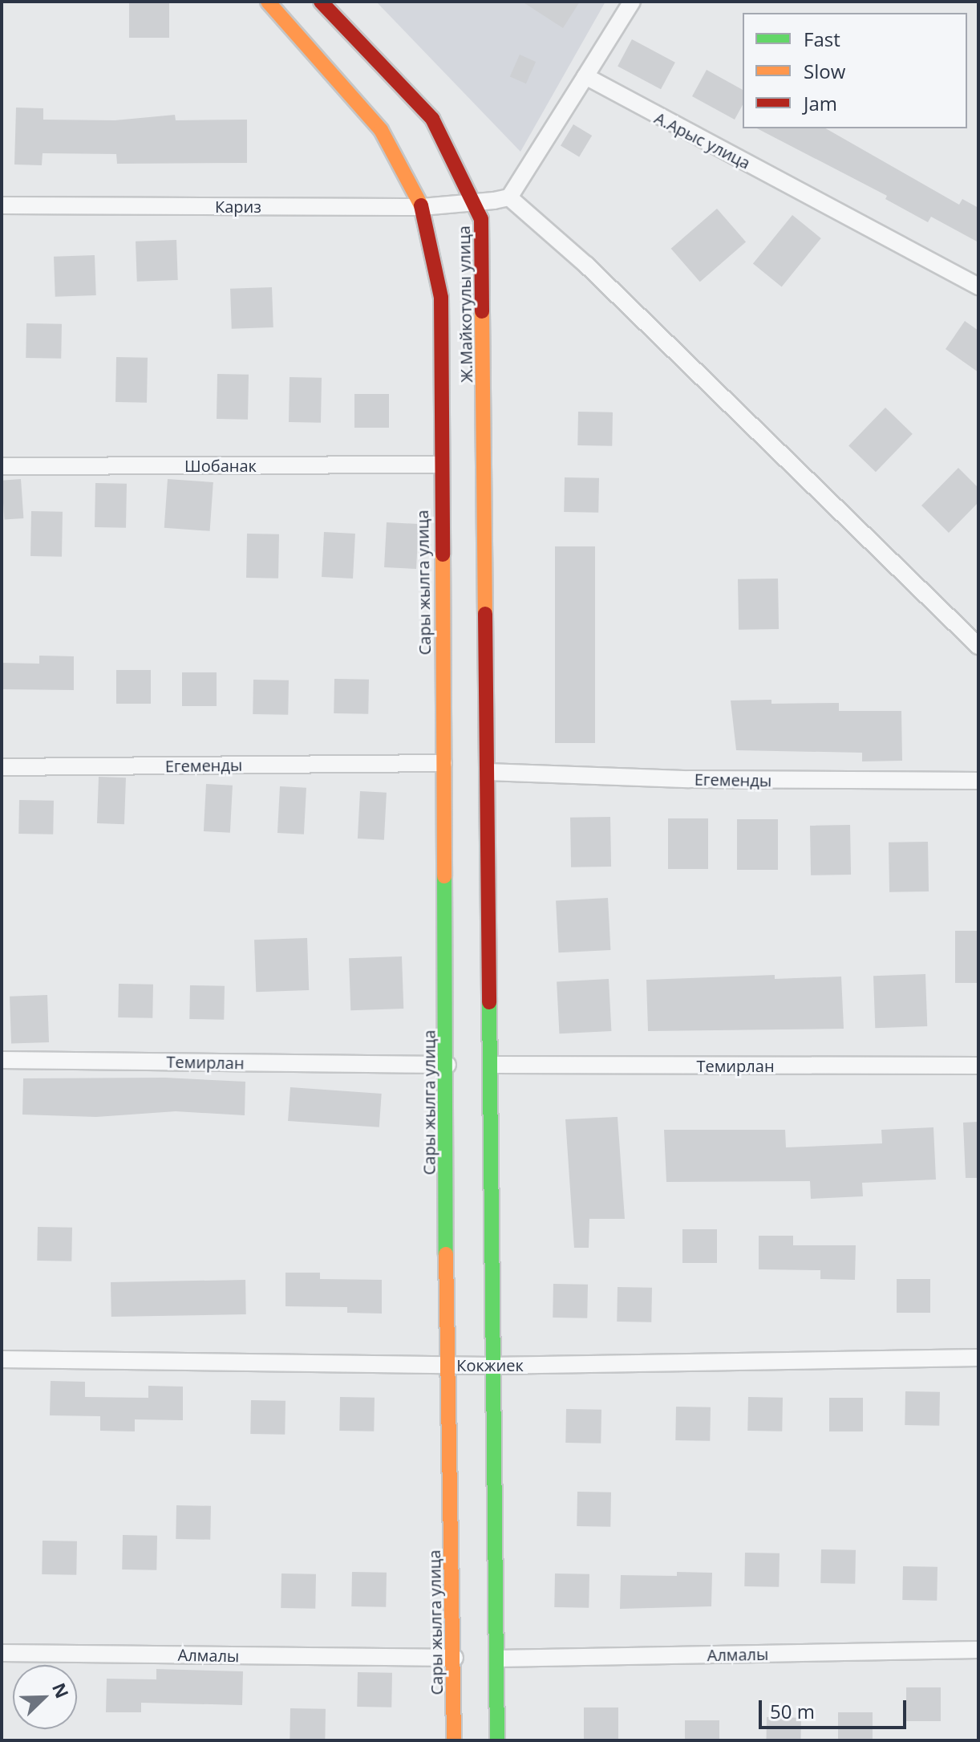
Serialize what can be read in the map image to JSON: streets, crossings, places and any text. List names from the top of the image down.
{
  "streets": {
    "street": [
      "А.Арыс улица",
      "Кариз",
      "Ж.Майкотулы улица",
      "Шобанак",
      "Сары жылга улица",
      "Егеменды",
      "Темирлан",
      "Кокжиек",
      "Алмалы"
    ]
  },
  "crossings": [
    ["Кариз", "Ж.Майкотулы улица"],
    ["Ж.Майкотулы улица", "Шобанак"],
    ["Ж.Майкотулы улица", "Сары жылга улица"],
    ["Ж.Майкотулы улица", "Егеменды"],
    ["Шобанак", "Сары жылга улица"],
    ["Сары жылга улица", "Егеменды"],
    ["Сары жылга улица", "Темирлан"],
    ["Сары жылга улица", "Кокжиек"],
    ["Сары жылга улица", "Алмалы"]
  ],
  "legend": ["Fast", "Slow", "Jam"],
  "scale_bar": "50 m",
  "north": "top right"
}
